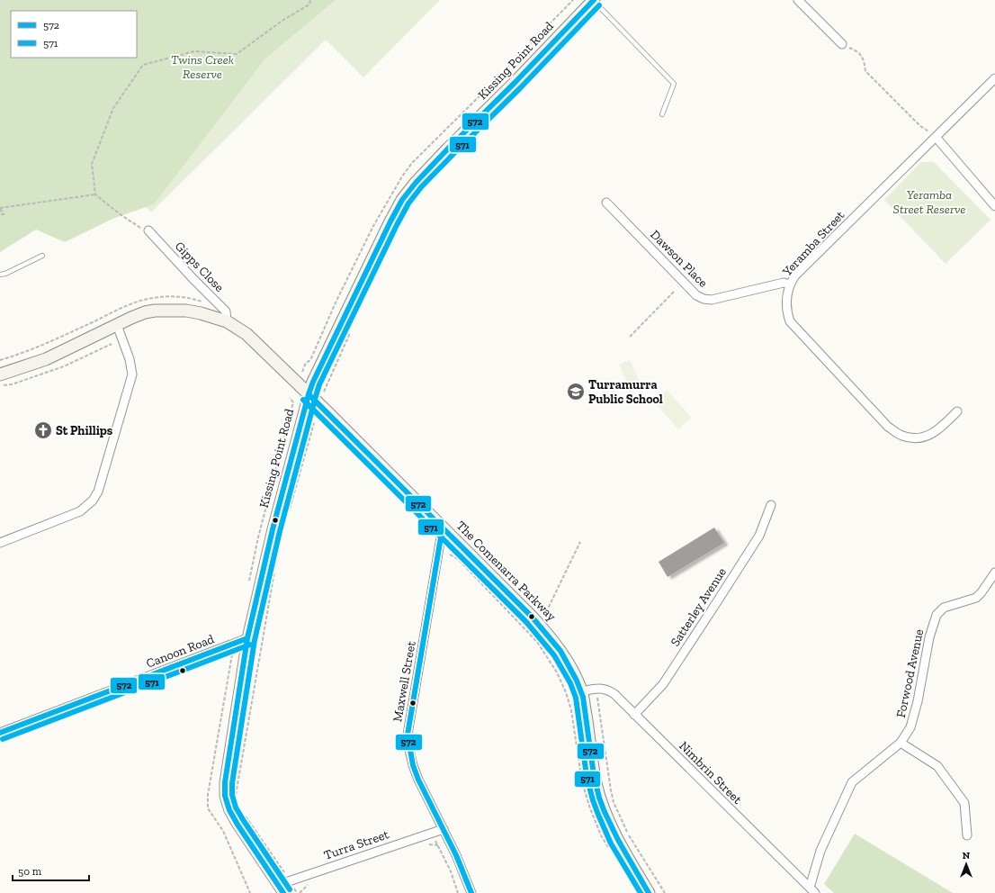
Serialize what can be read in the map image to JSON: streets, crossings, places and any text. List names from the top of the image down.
{
  "streets": {
    "main road": ["Kissing Point Road", "The Comenarra Parkway"],
    "street": [
      "Yeramba Street",
      "Dawson Place",
      "Gipps Close",
      "Satterley Avenue",
      "Canoon Road",
      "Forwood Avenue",
      "Maxwell Street",
      "Nimbrin Street",
      "Turra Street"
    ]
  },
  "crossings": [
    ["Kissing Point Road", "The Comenarra Parkway"],
    ["Kissing Point Road", "Canoon Road"],
    ["Kissing Point Road", "Turra Street"],
    ["Yeramba Street", "Dawson Place"],
    ["Gipps Close", "The Comenarra Parkway"],
    ["The Comenarra Parkway", "Maxwell Street"],
    ["The Comenarra Parkway", "Nimbrin Street"],
    ["Satterley Avenue", "Nimbrin Street"],
    ["Forwood Avenue", "Nimbrin Street"],
    ["Maxwell Street", "Turra Street"]
  ],
  "parks": ["Twins Creek Reserve", "Yeramba Street Reserve"],
  "places": {
    "school or university": ["Turramurra Public School"],
    "church": ["St Phillips"]
  },
  "lines": ["transit line 572", "transit line 571"],
  "legend": ["572", "571"],
  "scale_bar": "50 m",
  "north": "top"
}
